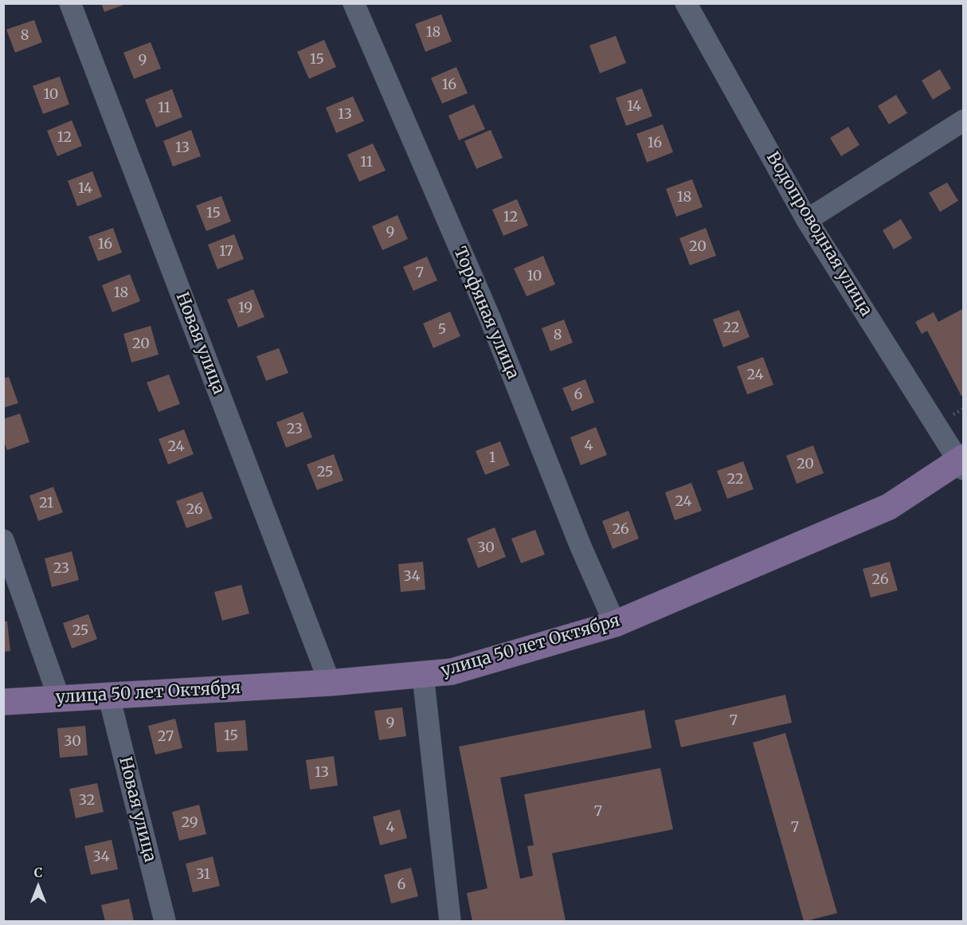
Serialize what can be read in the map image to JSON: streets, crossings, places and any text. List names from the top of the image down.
{
  "streets": {
    "main road": ["улица 50 лет Октября"],
    "street": ["Водопроводная улица", "Торфяная улица", "Новая улица"]
  },
  "crossings": [
    ["Водопроводная улица", "улица 50 лет Октября"],
    ["Торфяная улица", "улица 50 лет Октября"],
    ["Новая улица", "улица 50 лет Октября"]
  ],
  "house_numbers": [
    "18",
    "8",
    "15",
    "9",
    "16",
    "10",
    "14",
    "11",
    "13",
    "12",
    "16",
    "13",
    "11",
    "14",
    "18",
    "15",
    "12",
    "9",
    "16",
    "20",
    "17",
    "7",
    "10",
    "18",
    "19",
    "22",
    "5",
    "8",
    "20",
    "24",
    "6",
    "23",
    "4",
    "24",
    "1",
    "20",
    "25",
    "22",
    "24",
    "21",
    "26",
    "26",
    "30",
    "23",
    "34",
    "26",
    "25",
    "7",
    "9",
    "15",
    "27",
    "30",
    "13",
    "32",
    "7",
    "29",
    "4",
    "7",
    "34",
    "31",
    "6"
  ],
  "north": "top"
}
